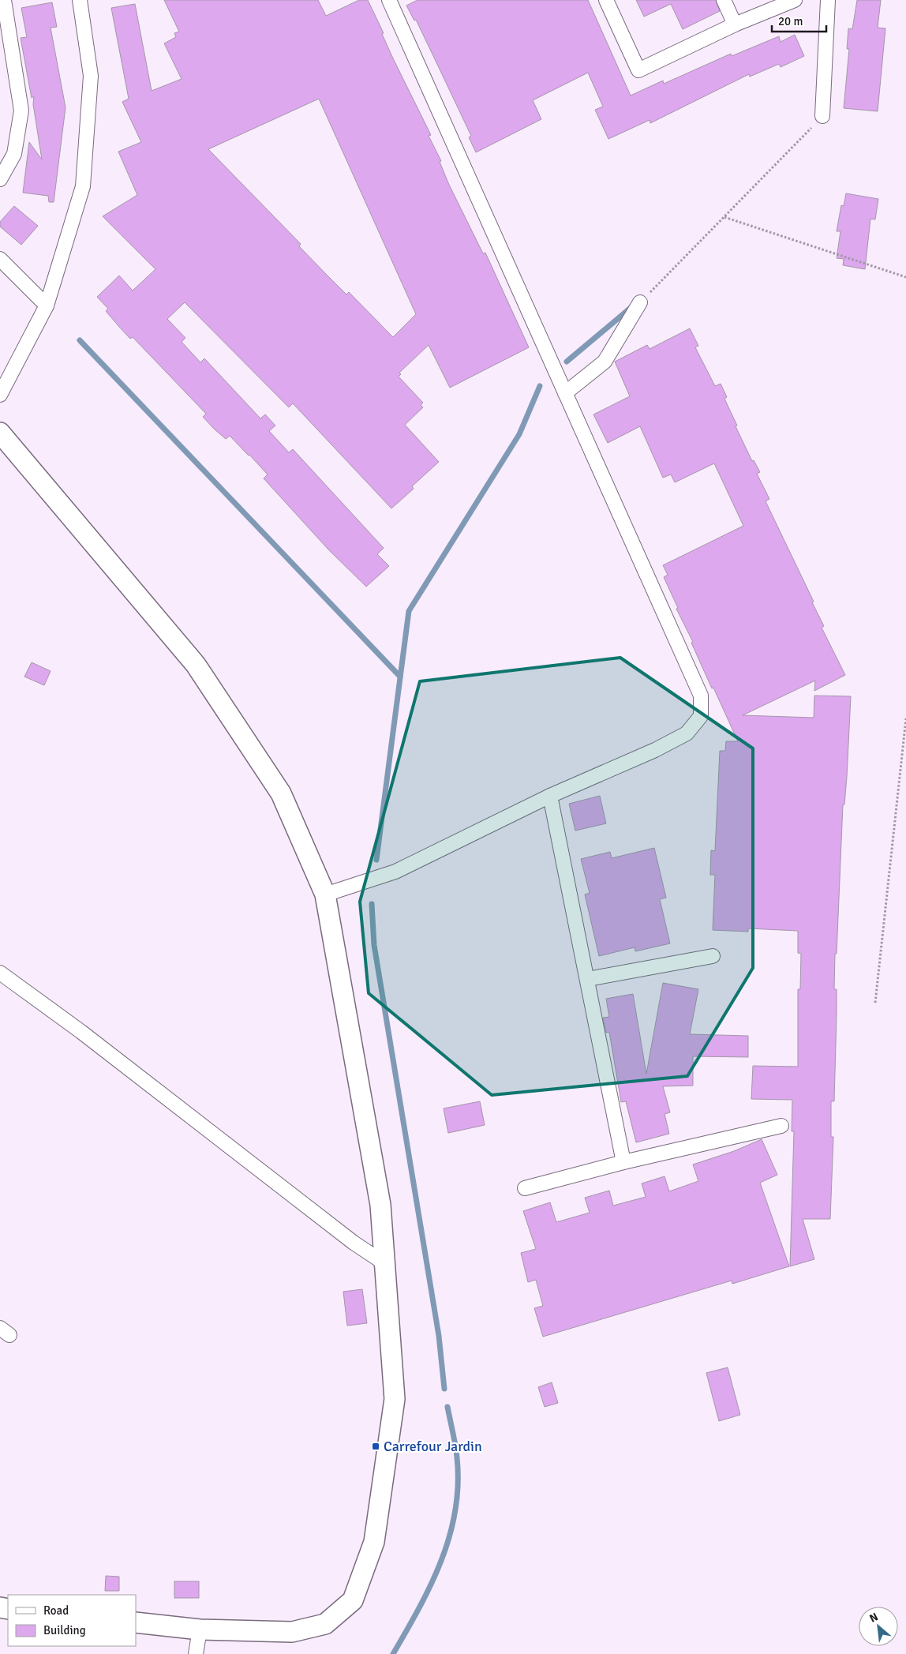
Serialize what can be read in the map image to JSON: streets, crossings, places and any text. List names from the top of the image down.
{
  "places": {
    "transit": ["Carrefour Jardin"]
  },
  "legend": ["Road", "Building"],
  "scale_bar": "20 m",
  "north": "top left"
}
